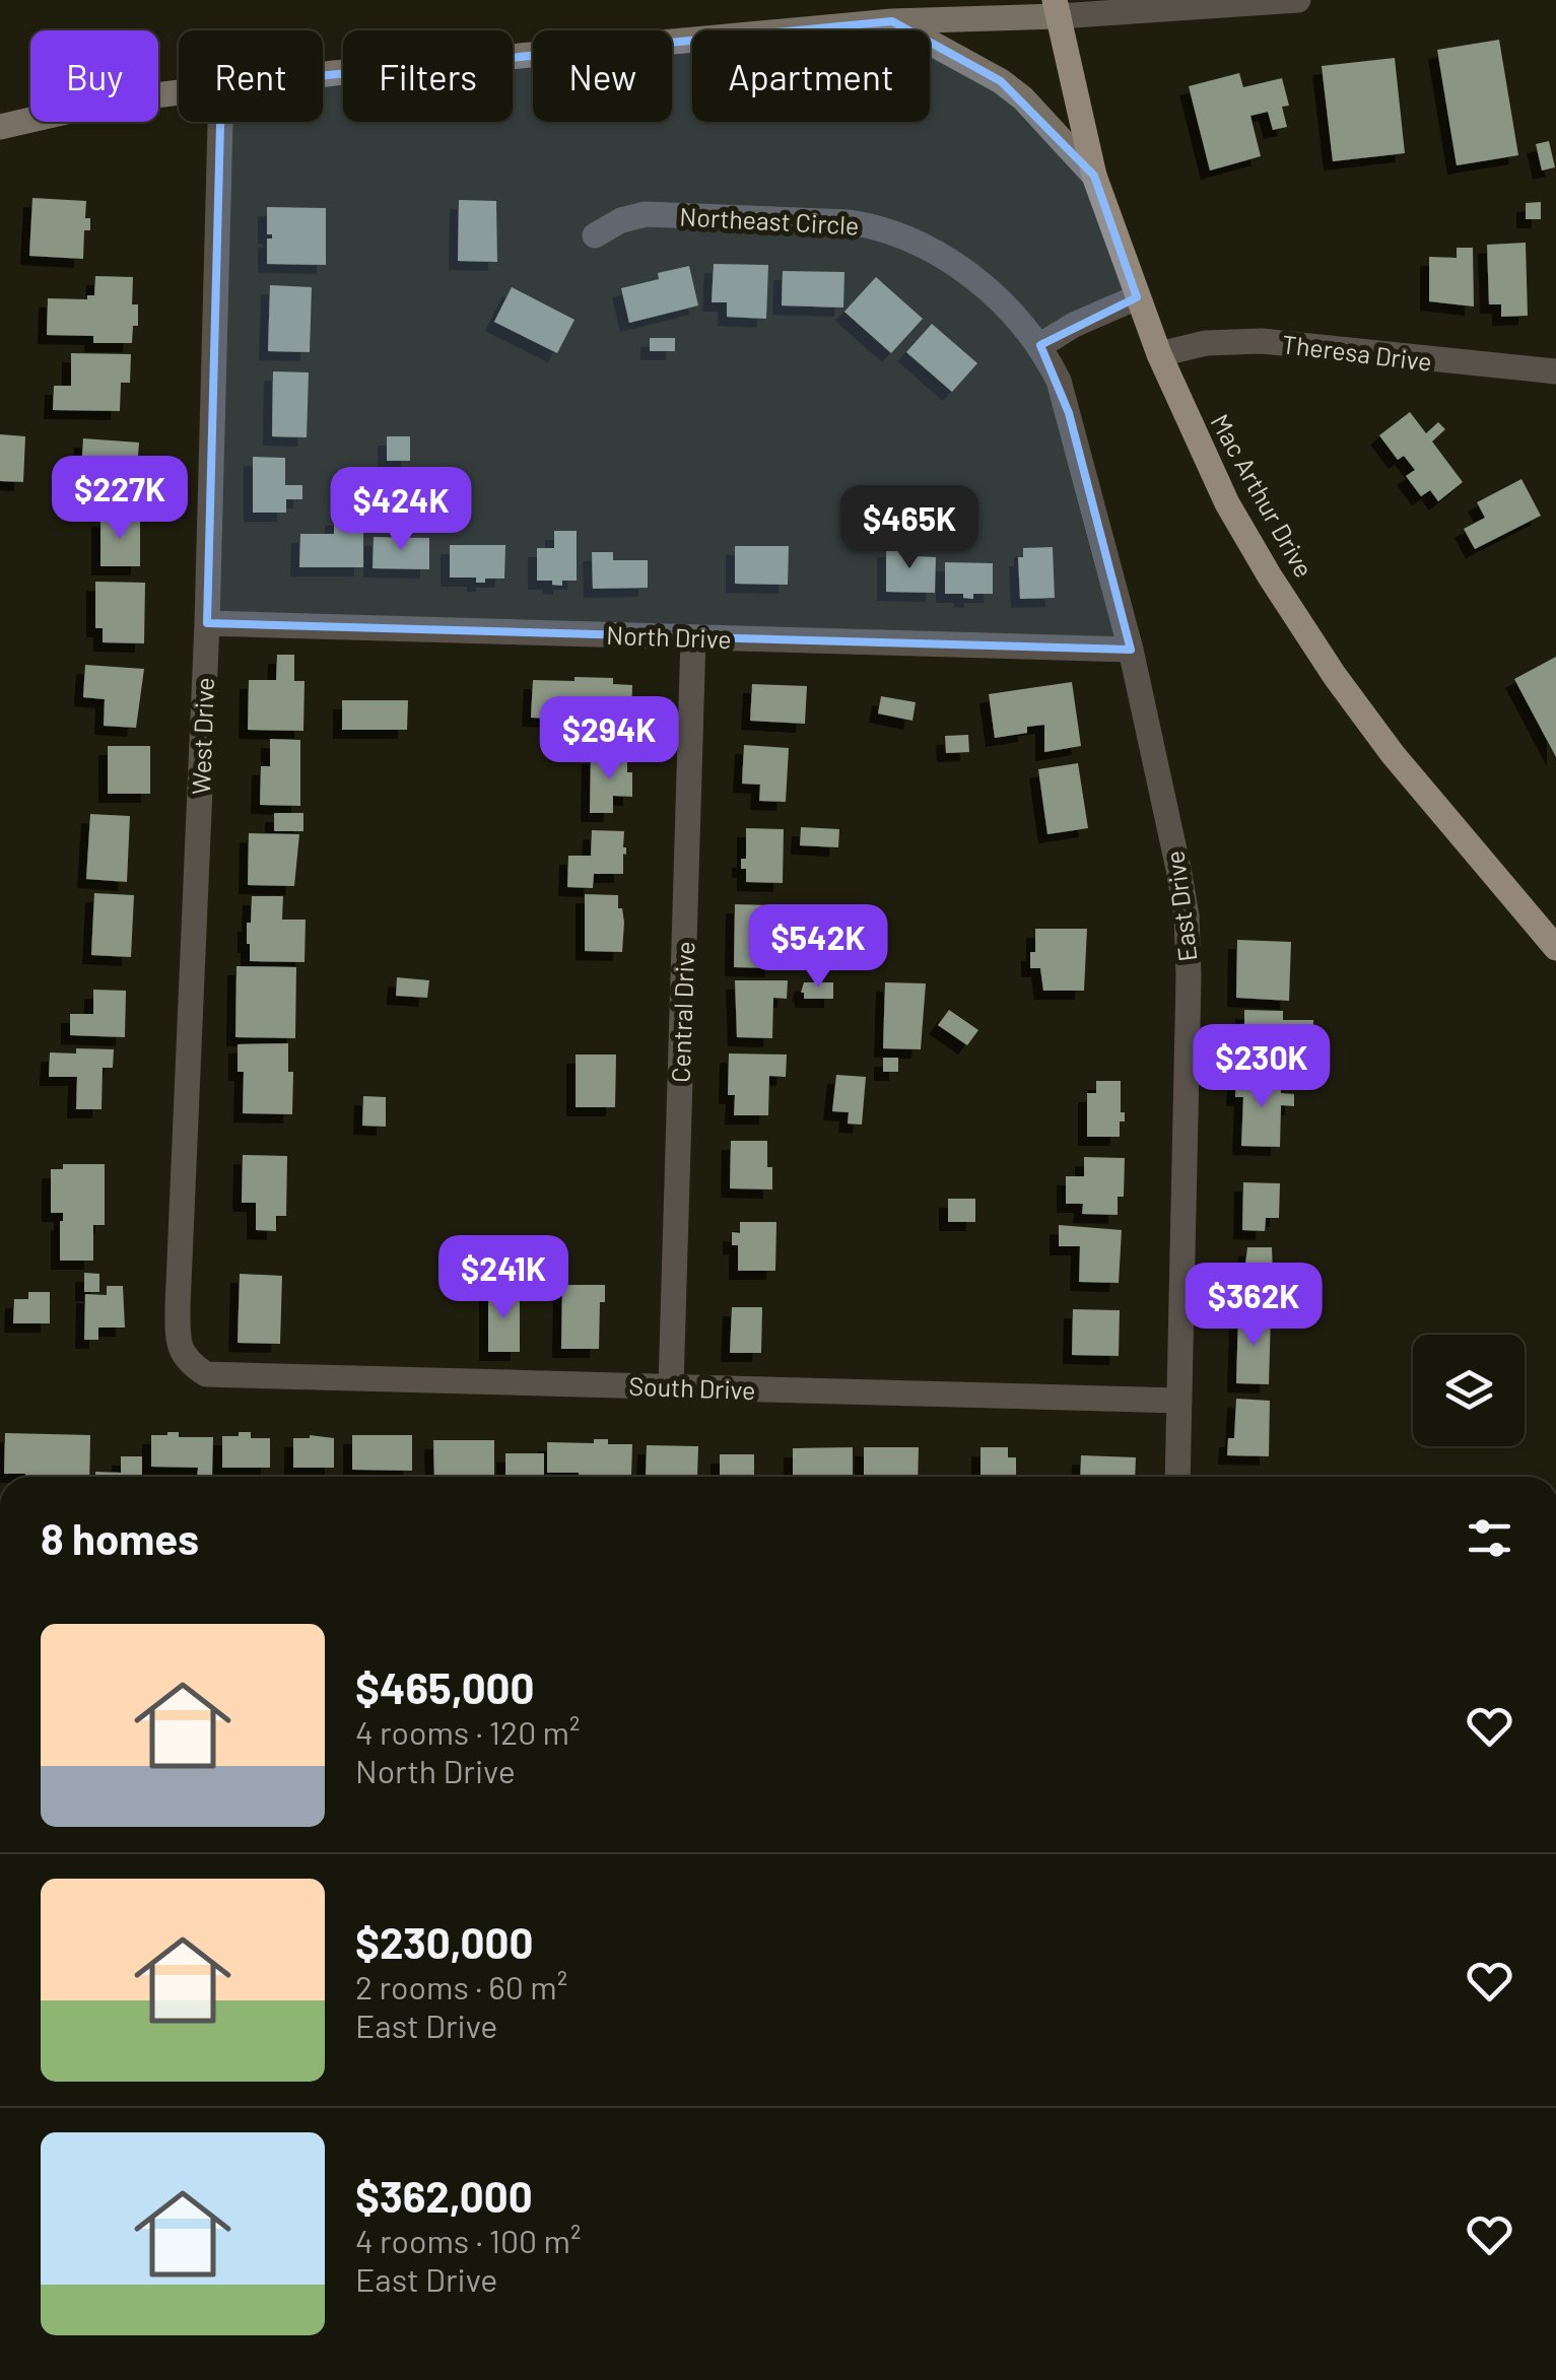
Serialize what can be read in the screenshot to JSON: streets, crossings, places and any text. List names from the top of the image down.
{
  "streets": {
    "main road": ["Mac Arthur Drive"],
    "street": [
      "Northeast Circle",
      "Theresa Drive",
      "North Drive",
      "West Drive",
      "East Drive",
      "Central Drive",
      "South Drive"
    ]
  },
  "crossings": [
    ["Northeast Circle", "East Drive"],
    ["Theresa Drive", "Mac Arthur Drive"],
    ["North Drive", "West Drive"],
    ["North Drive", "East Drive"],
    ["North Drive", "Central Drive"],
    ["West Drive", "South Drive"],
    ["East Drive", "South Drive"],
    ["Central Drive", "South Drive"]
  ],
  "page": {
    "chip": [
      "Buy",
      "Rent",
      "Filters",
      "New",
      "Apartment"
    ],
    "price": [
      "$227K",
      "$424K",
      "$465K",
      "$294K",
      "$542K",
      "$230K",
      "$241K",
      "$362K"
    ],
    "heading": "8 homes",
    "list": [
      {
        "name": "$465,000",
        "note": "4 rooms · 120 m² · North Drive"
      },
      {
        "name": "$230,000",
        "note": "2 rooms · 60 m² · East Drive"
      },
      {
        "name": "$362,000",
        "note": "4 rooms · 100 m² · East Drive"
      }
    ]
  }
}
